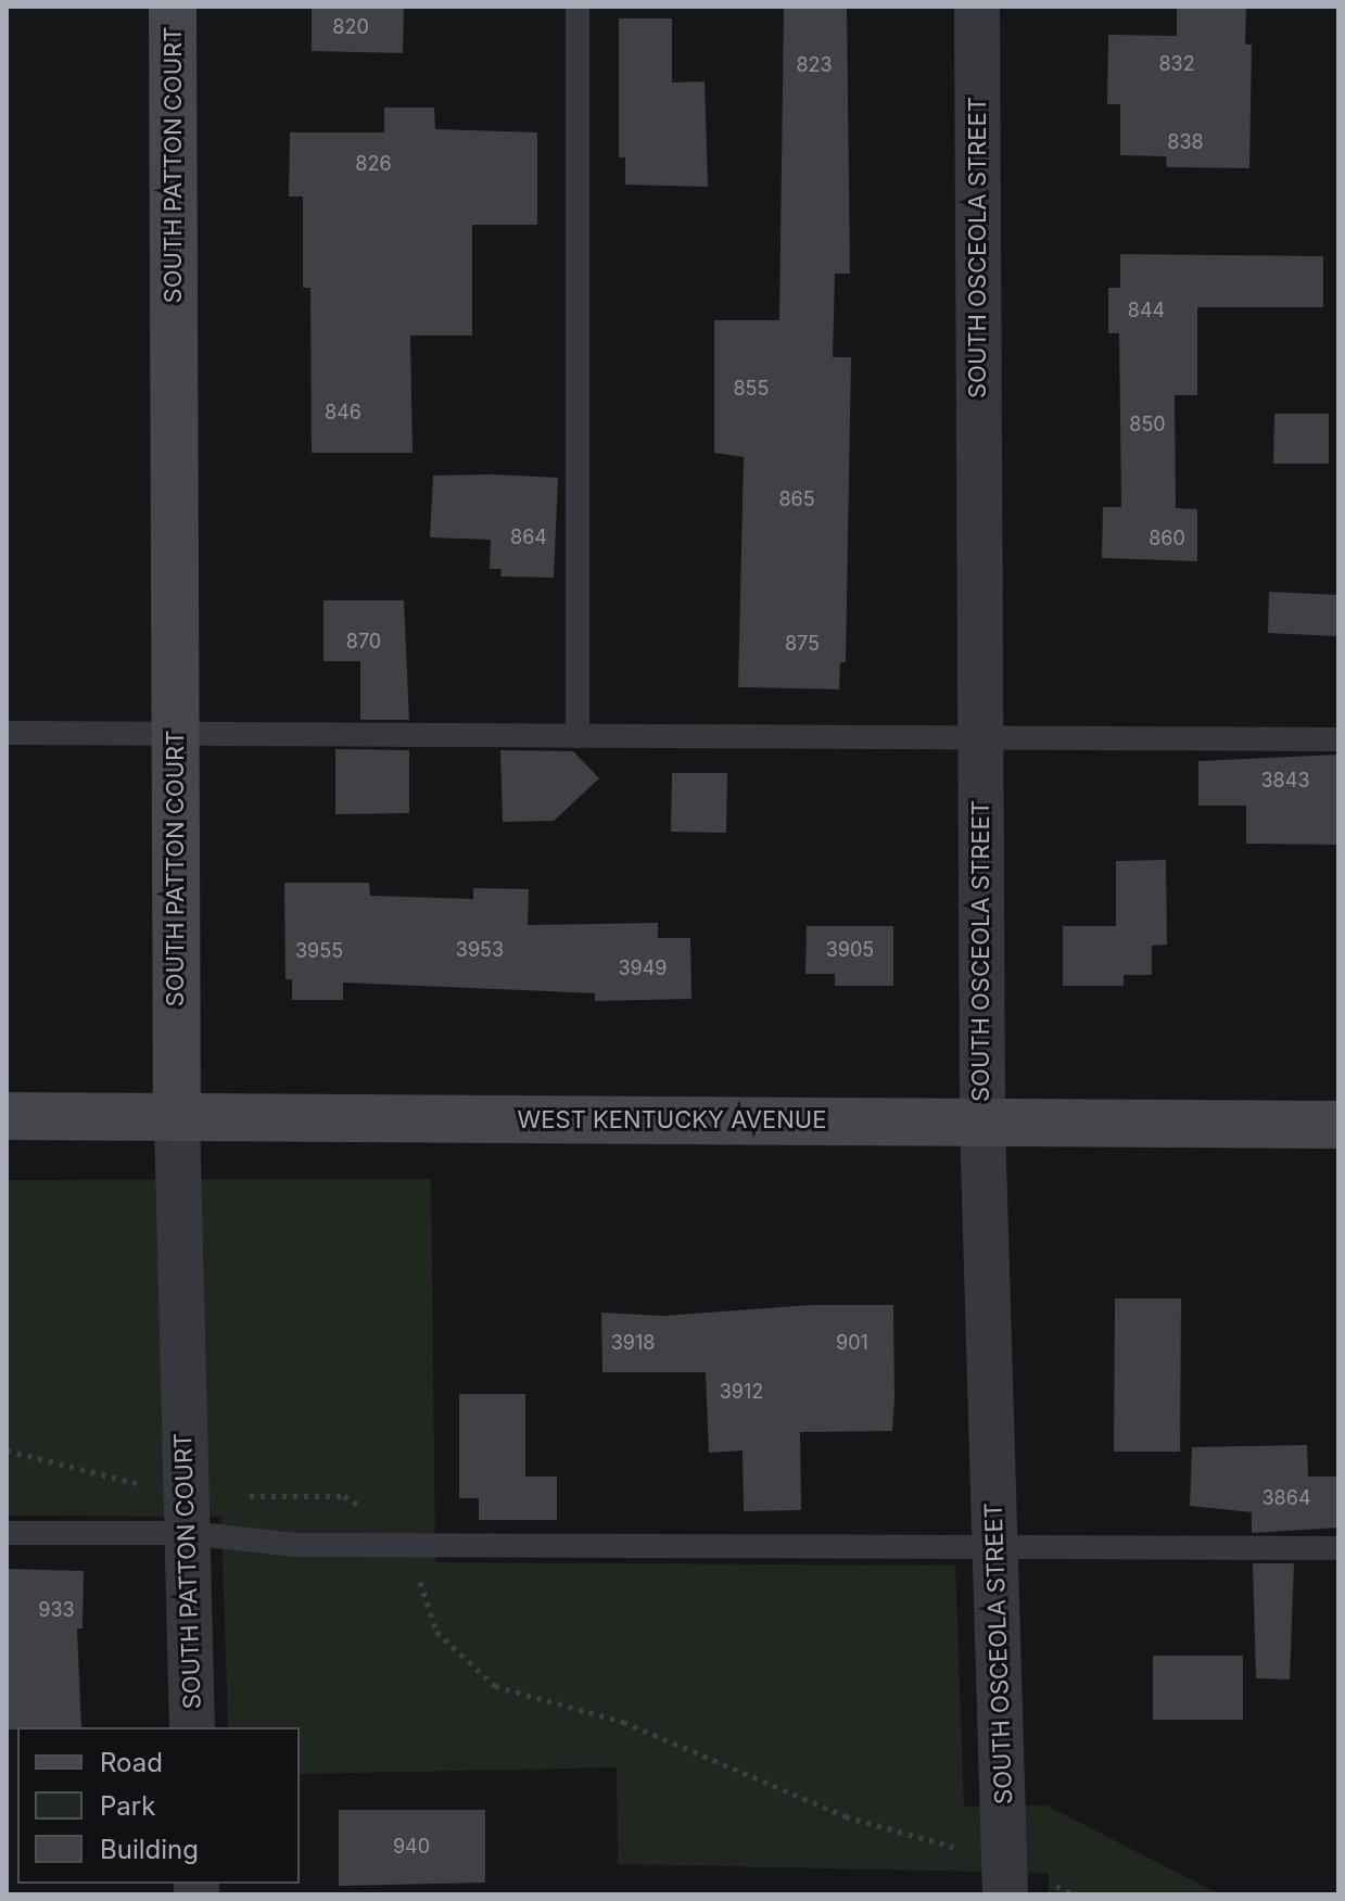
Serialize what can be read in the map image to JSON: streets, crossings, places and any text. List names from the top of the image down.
{
  "streets": {
    "street": ["SOUTH PATTON COURT", "SOUTH OSCEOLA STREET", "WEST KENTUCKY AVENUE"]
  },
  "crossings": [
    ["SOUTH PATTON COURT", "WEST KENTUCKY AVENUE"],
    ["SOUTH OSCEOLA STREET", "WEST KENTUCKY AVENUE"]
  ],
  "house_numbers": [
    "820",
    "832",
    "823",
    "838",
    "826",
    "844",
    "855",
    "846",
    "850",
    "865",
    "864",
    "860",
    "870",
    "875",
    "3843",
    "3953",
    "3905",
    "3955",
    "3949",
    "3918",
    "901",
    "3912",
    "3864",
    "933",
    "940"
  ],
  "legend": ["Road", "Park", "Building"]
}
